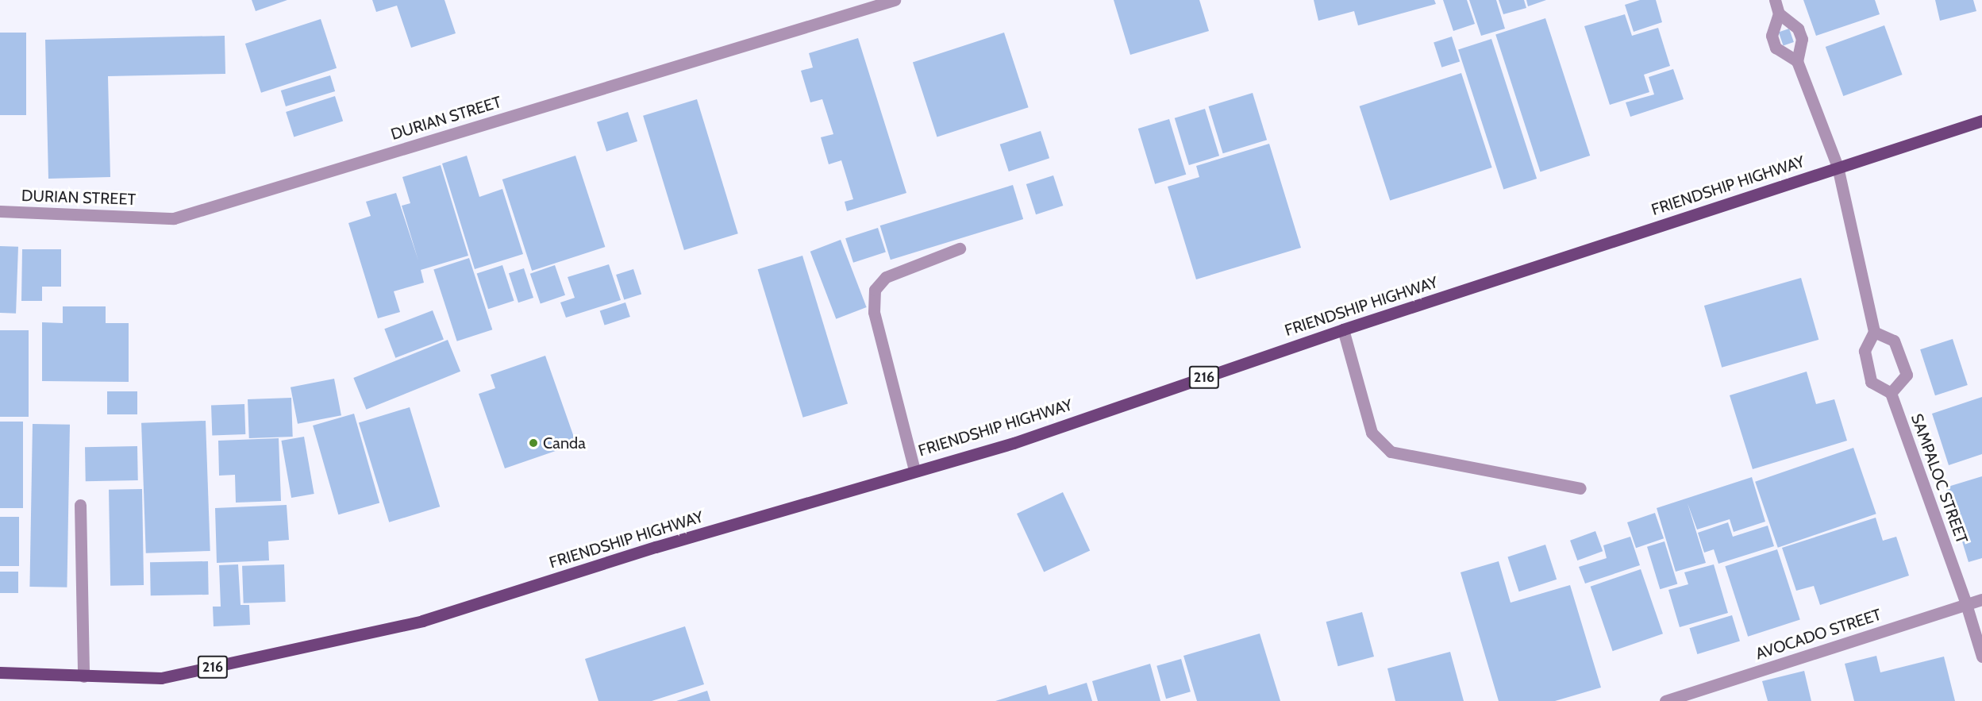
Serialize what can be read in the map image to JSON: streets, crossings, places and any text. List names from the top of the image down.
{
  "streets": {
    "main road": ["FRIENDSHIP HIGHWAY", "216"],
    "street": ["DURIAN STREET", "SAMPALOC STREET", "AVOCADO STREET"]
  },
  "crossings": [
    ["SAMPALOC STREET", "AVOCADO STREET"]
  ],
  "places": ["Canda"]
}
